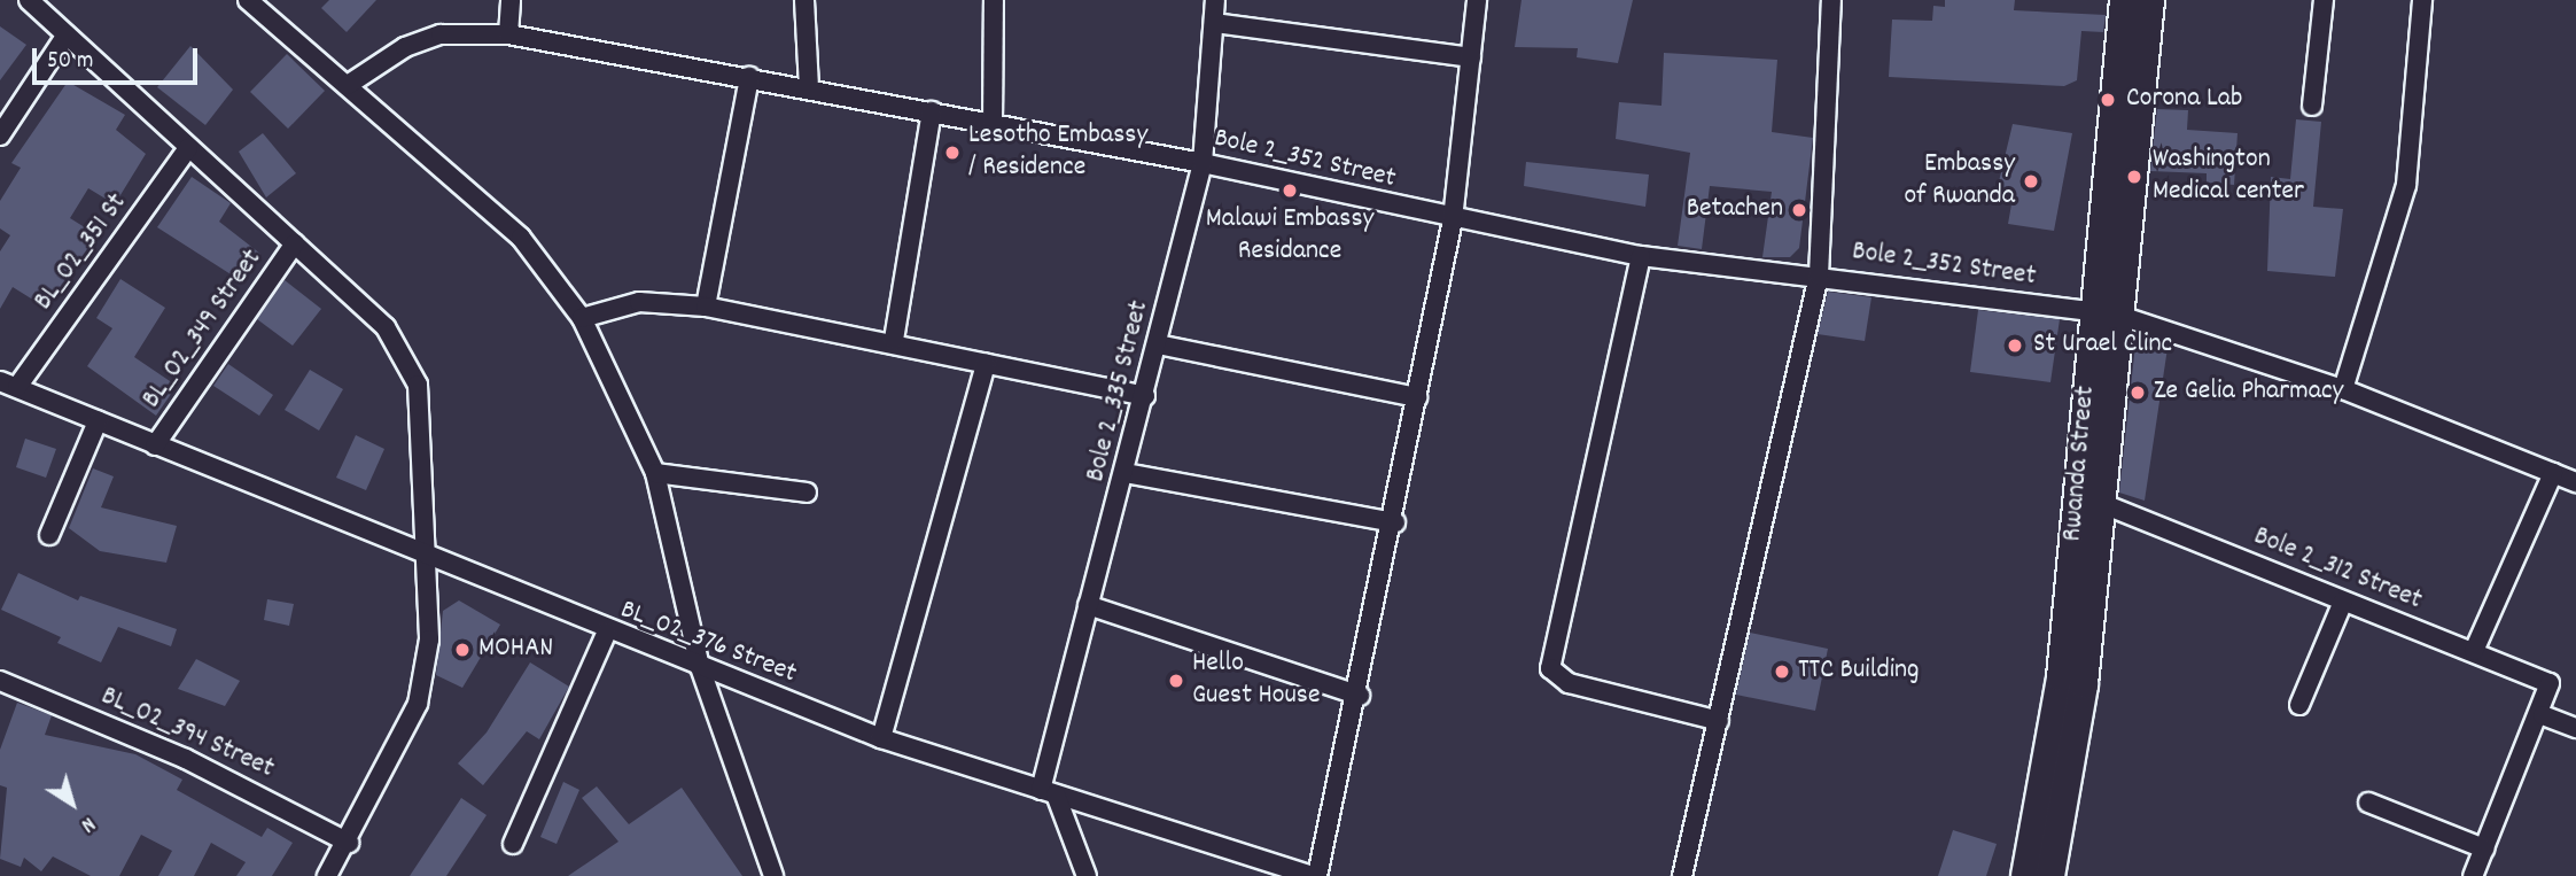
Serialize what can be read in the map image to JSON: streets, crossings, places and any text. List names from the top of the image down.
{
  "streets": {
    "main road": ["Rwanda Street"],
    "street": [
      "Bole 2_352 Street",
      "BL_02_351 St",
      "BL_02_349 Street",
      "Bole 2_335 Street",
      "Bole 2_312 Street",
      "BL_02_376 Street",
      "BL_02_394 Street"
    ]
  },
  "crossings": [
    ["Bole 2_352 Street", "Bole 2_335 Street"],
    ["Bole 2_352 Street", "Rwanda Street"],
    ["BL_02_351 St", "BL_02_376 Street"],
    ["BL_02_349 Street", "BL_02_376 Street"],
    ["Bole 2_335 Street", "BL_02_376 Street"],
    ["Rwanda Street", "Bole 2_312 Street"]
  ],
  "places": [
    "Corona Lab",
    "Lesotho Embassy / Residence",
    "Washington Medical center",
    "Embassy of Rwanda",
    "Malawi Embassy Residance",
    "Betachen",
    "St Urael Clinc",
    "Ze Gelia Pharmacy",
    "MOHAN",
    "TTC Building",
    "Hello Guest House"
  ],
  "scale_bar": "50 m",
  "north": "bottom right"
}
